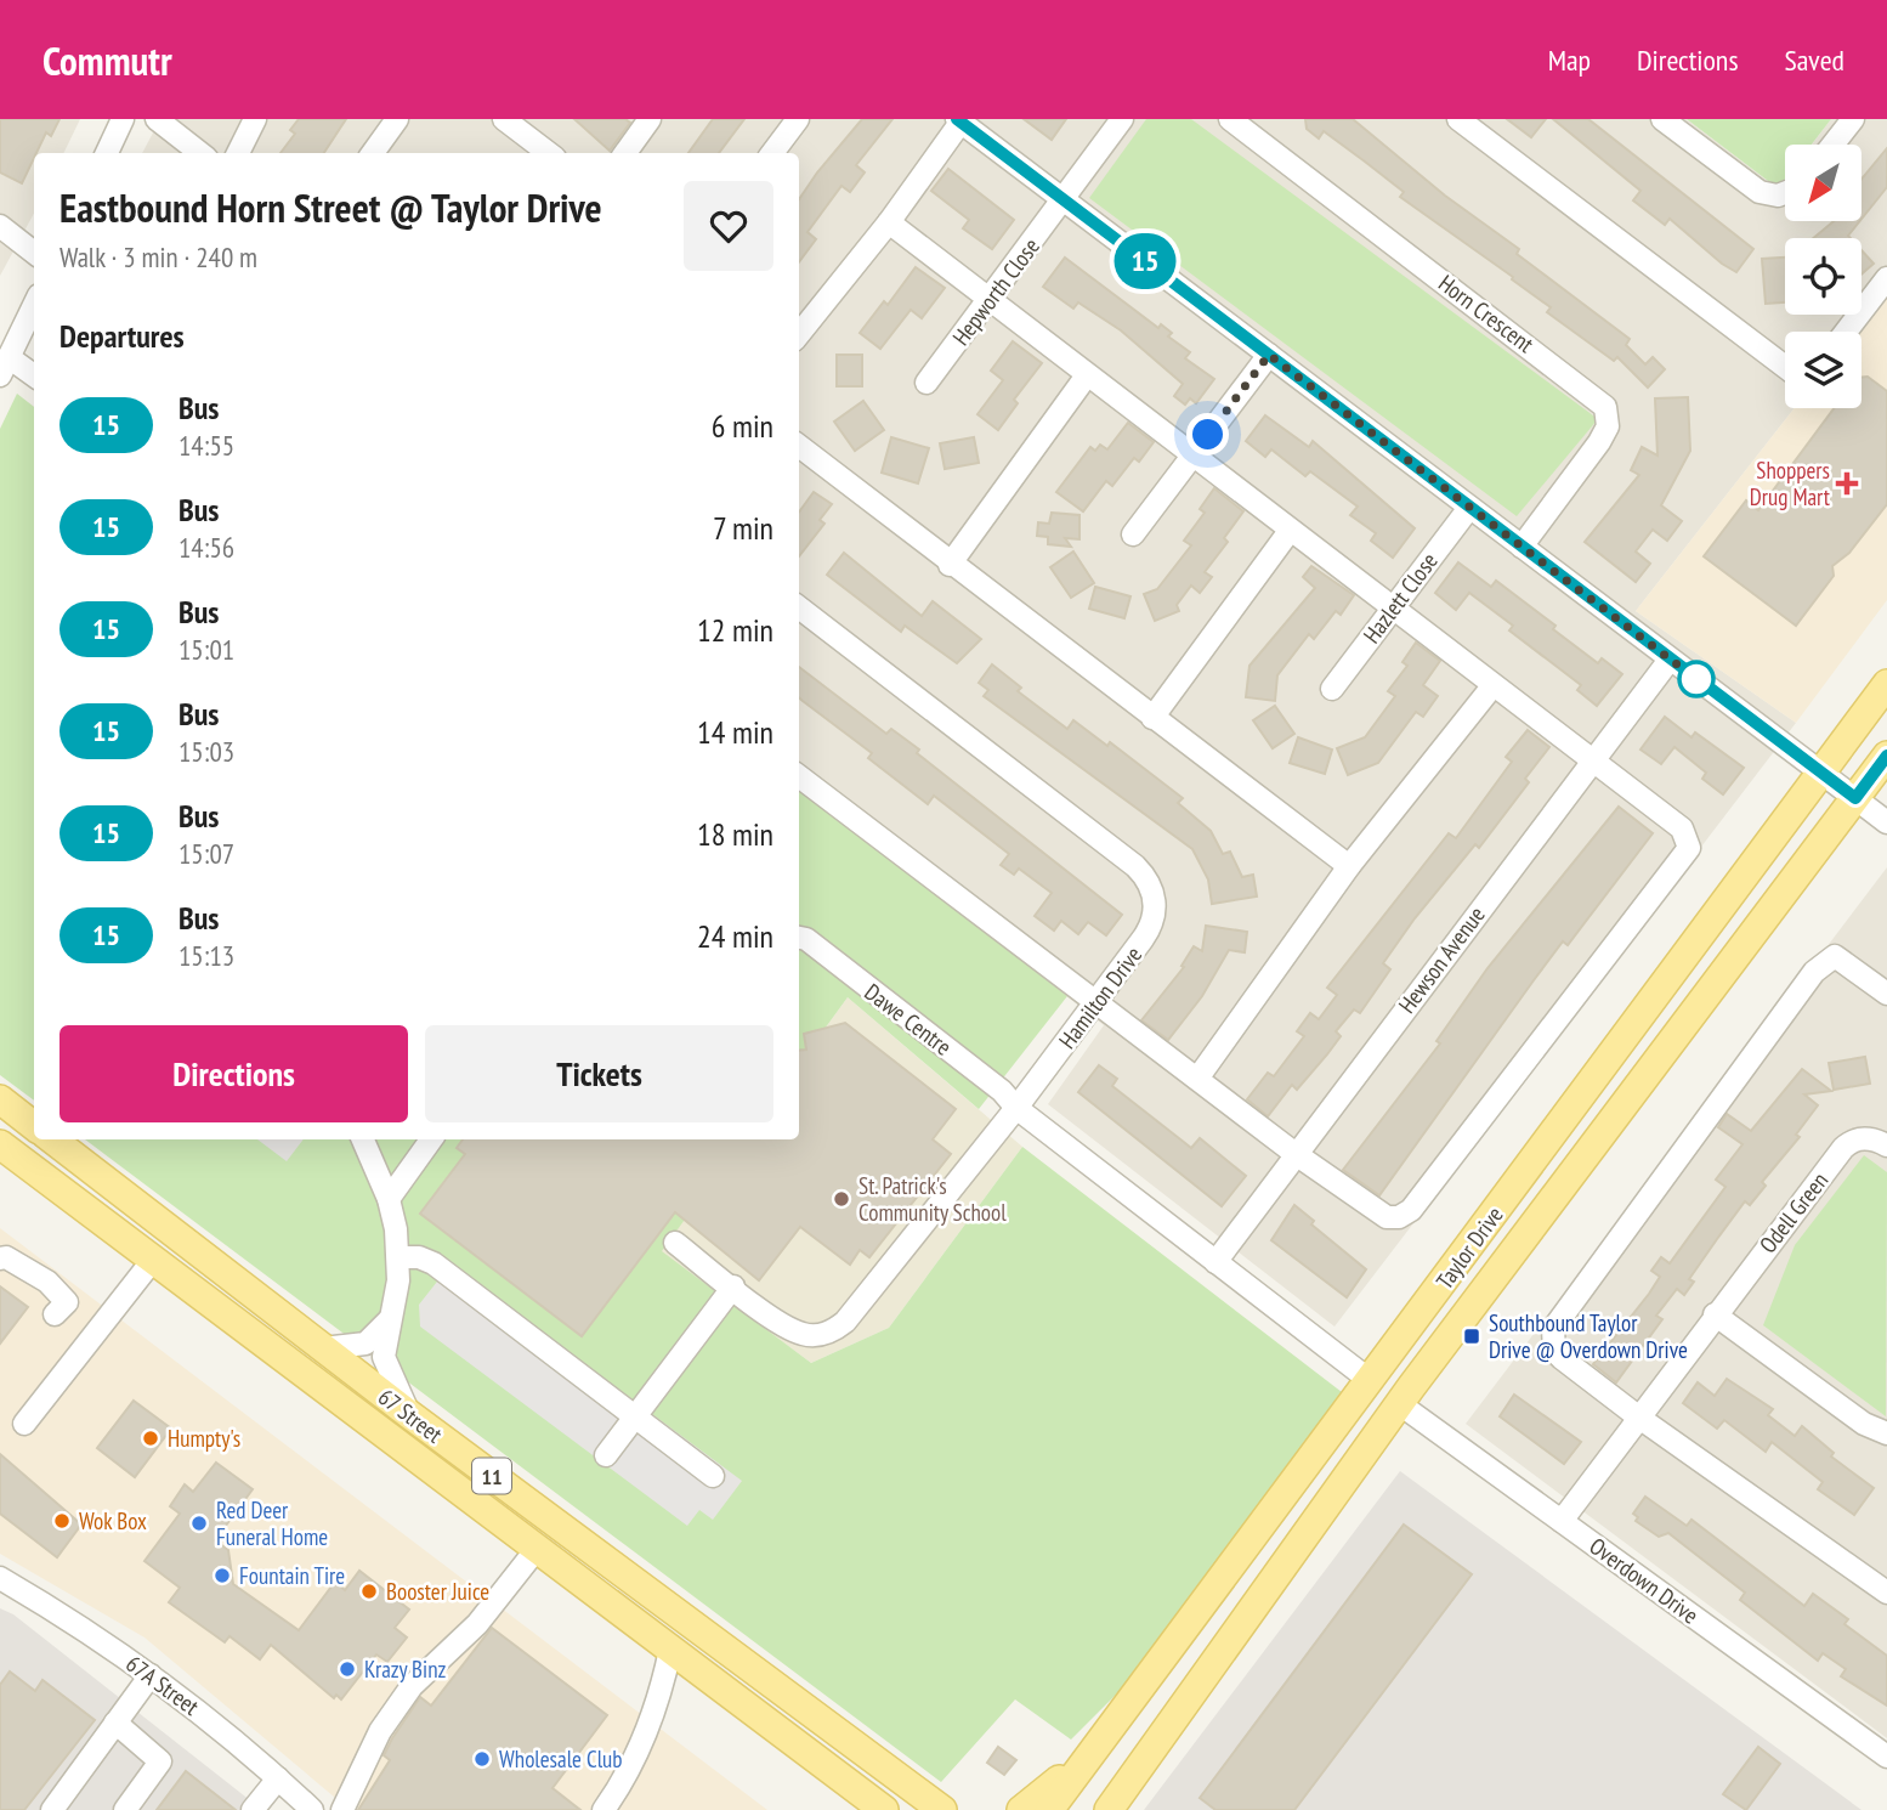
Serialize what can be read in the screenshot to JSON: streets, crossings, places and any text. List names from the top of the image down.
{
  "streets": {
    "main road": ["Taylor Drive", "67 Street", "11"],
    "street": [
      "Hepworth Close",
      "Horn Crescent",
      "Hazlett Close",
      "Hewson Avenue",
      "Hamilton Drive",
      "Dawe Centre",
      "Odell Green",
      "Overdown Drive",
      "67A Street"
    ]
  },
  "crossings": [
    ["Hamilton Drive", "Dawe Centre"],
    ["Odell Green", "Overdown Drive"],
    ["Taylor Drive", "Overdown Drive"]
  ],
  "places": {
    "health": ["Shoppers Drug Mart"],
    "other": [
      "St. Patrick's Community School",
      "Humpty's",
      "Wok Box",
      "Red Deer Funeral Home",
      "Fountain Tire",
      "Booster Juice",
      "Krazy Binz",
      "Wholesale Club"
    ],
    "transit": ["Southbound Taylor Drive @ Overdown Drive"]
  },
  "lines": ["bus line 15"],
  "north": "bottom left",
  "page": {
    "header": "Commutr",
    "nav": ["Map", "Directions", "Saved"],
    "on_map": "15",
    "heading": [
      ["Eastbound Horn Street @ Taylor Drive", "Walk · 3 min · 240 m"],
      "Departures"
    ],
    "list": [
      {
        "mark": "15",
        "name": "Bus",
        "note": "14:55",
        "value": "6 min"
      },
      {
        "mark": "15",
        "name": "Bus",
        "note": "14:56",
        "value": "7 min"
      },
      {
        "mark": "15",
        "name": "Bus",
        "note": "15:01",
        "value": "12 min"
      },
      {
        "mark": "15",
        "name": "Bus",
        "note": "15:03",
        "value": "14 min"
      },
      {
        "mark": "15",
        "name": "Bus",
        "note": "15:07",
        "value": "18 min"
      },
      {
        "mark": "15",
        "name": "Bus",
        "note": "15:13",
        "value": "24 min"
      }
    ],
    "buttons": ["Directions", "Tickets"]
  }
}
